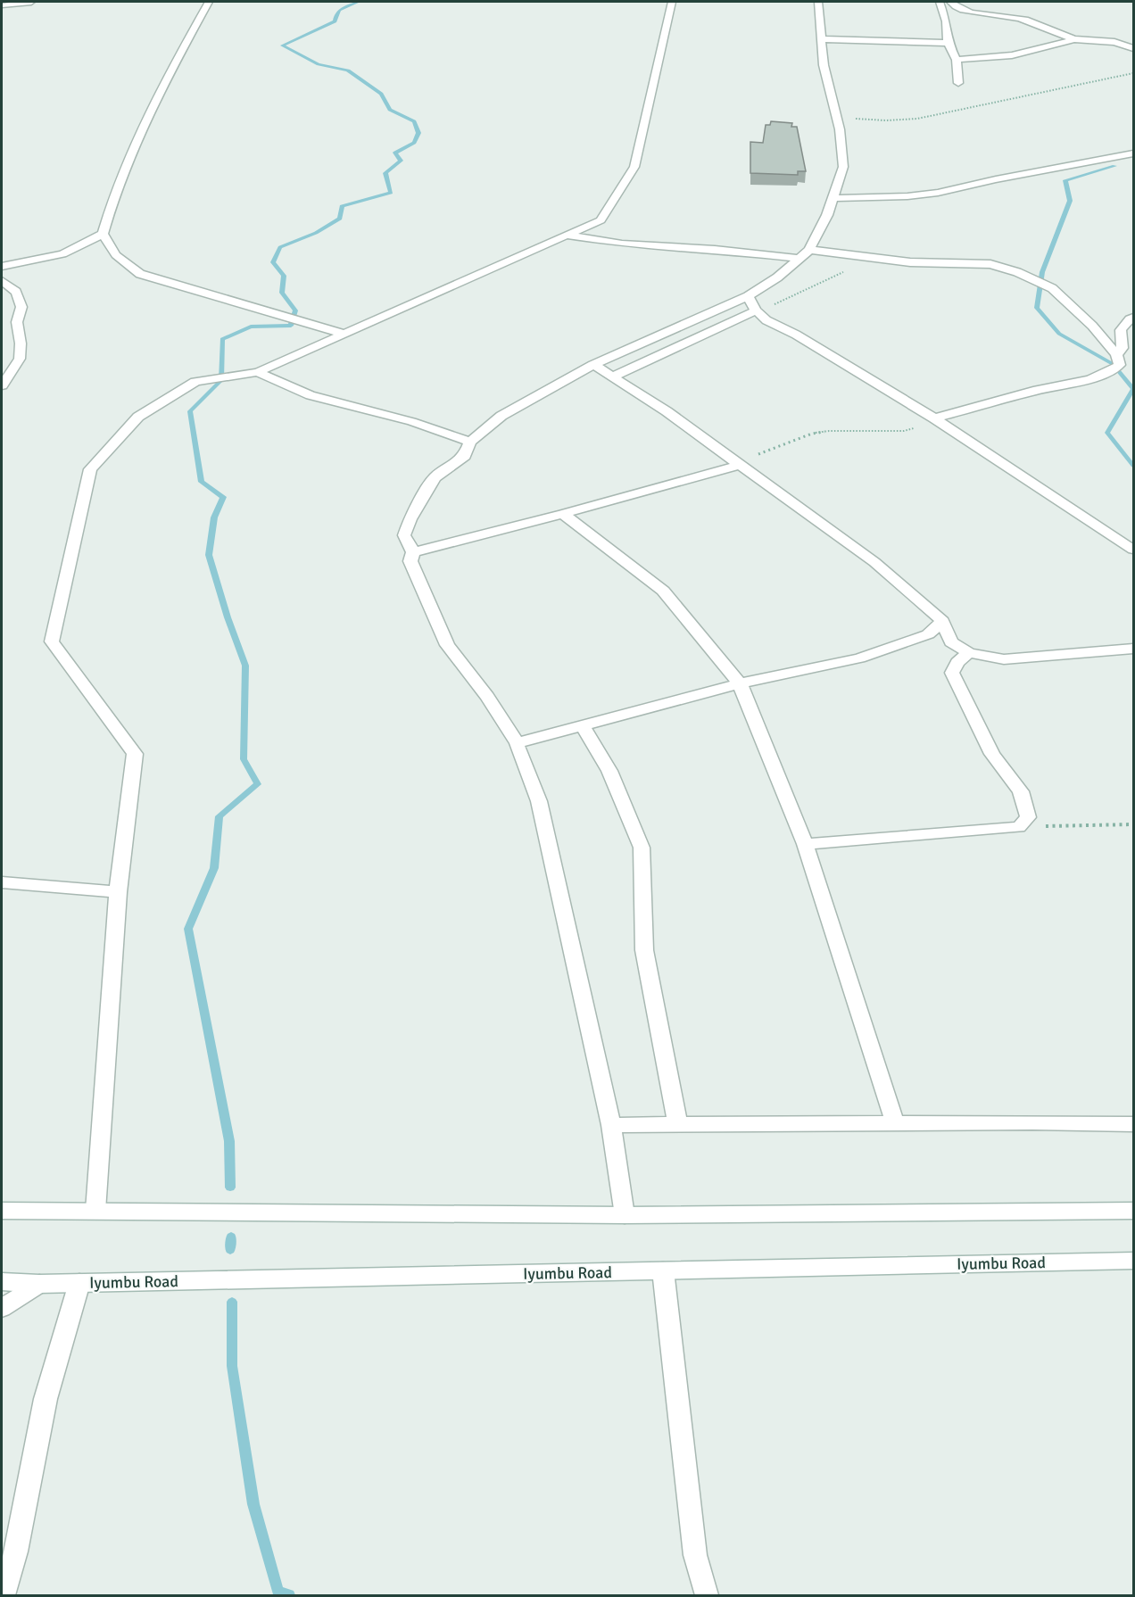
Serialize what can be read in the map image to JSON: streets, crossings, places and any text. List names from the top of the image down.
{
  "streets": {
    "street": ["Iyumbu Road"]
  }
}
